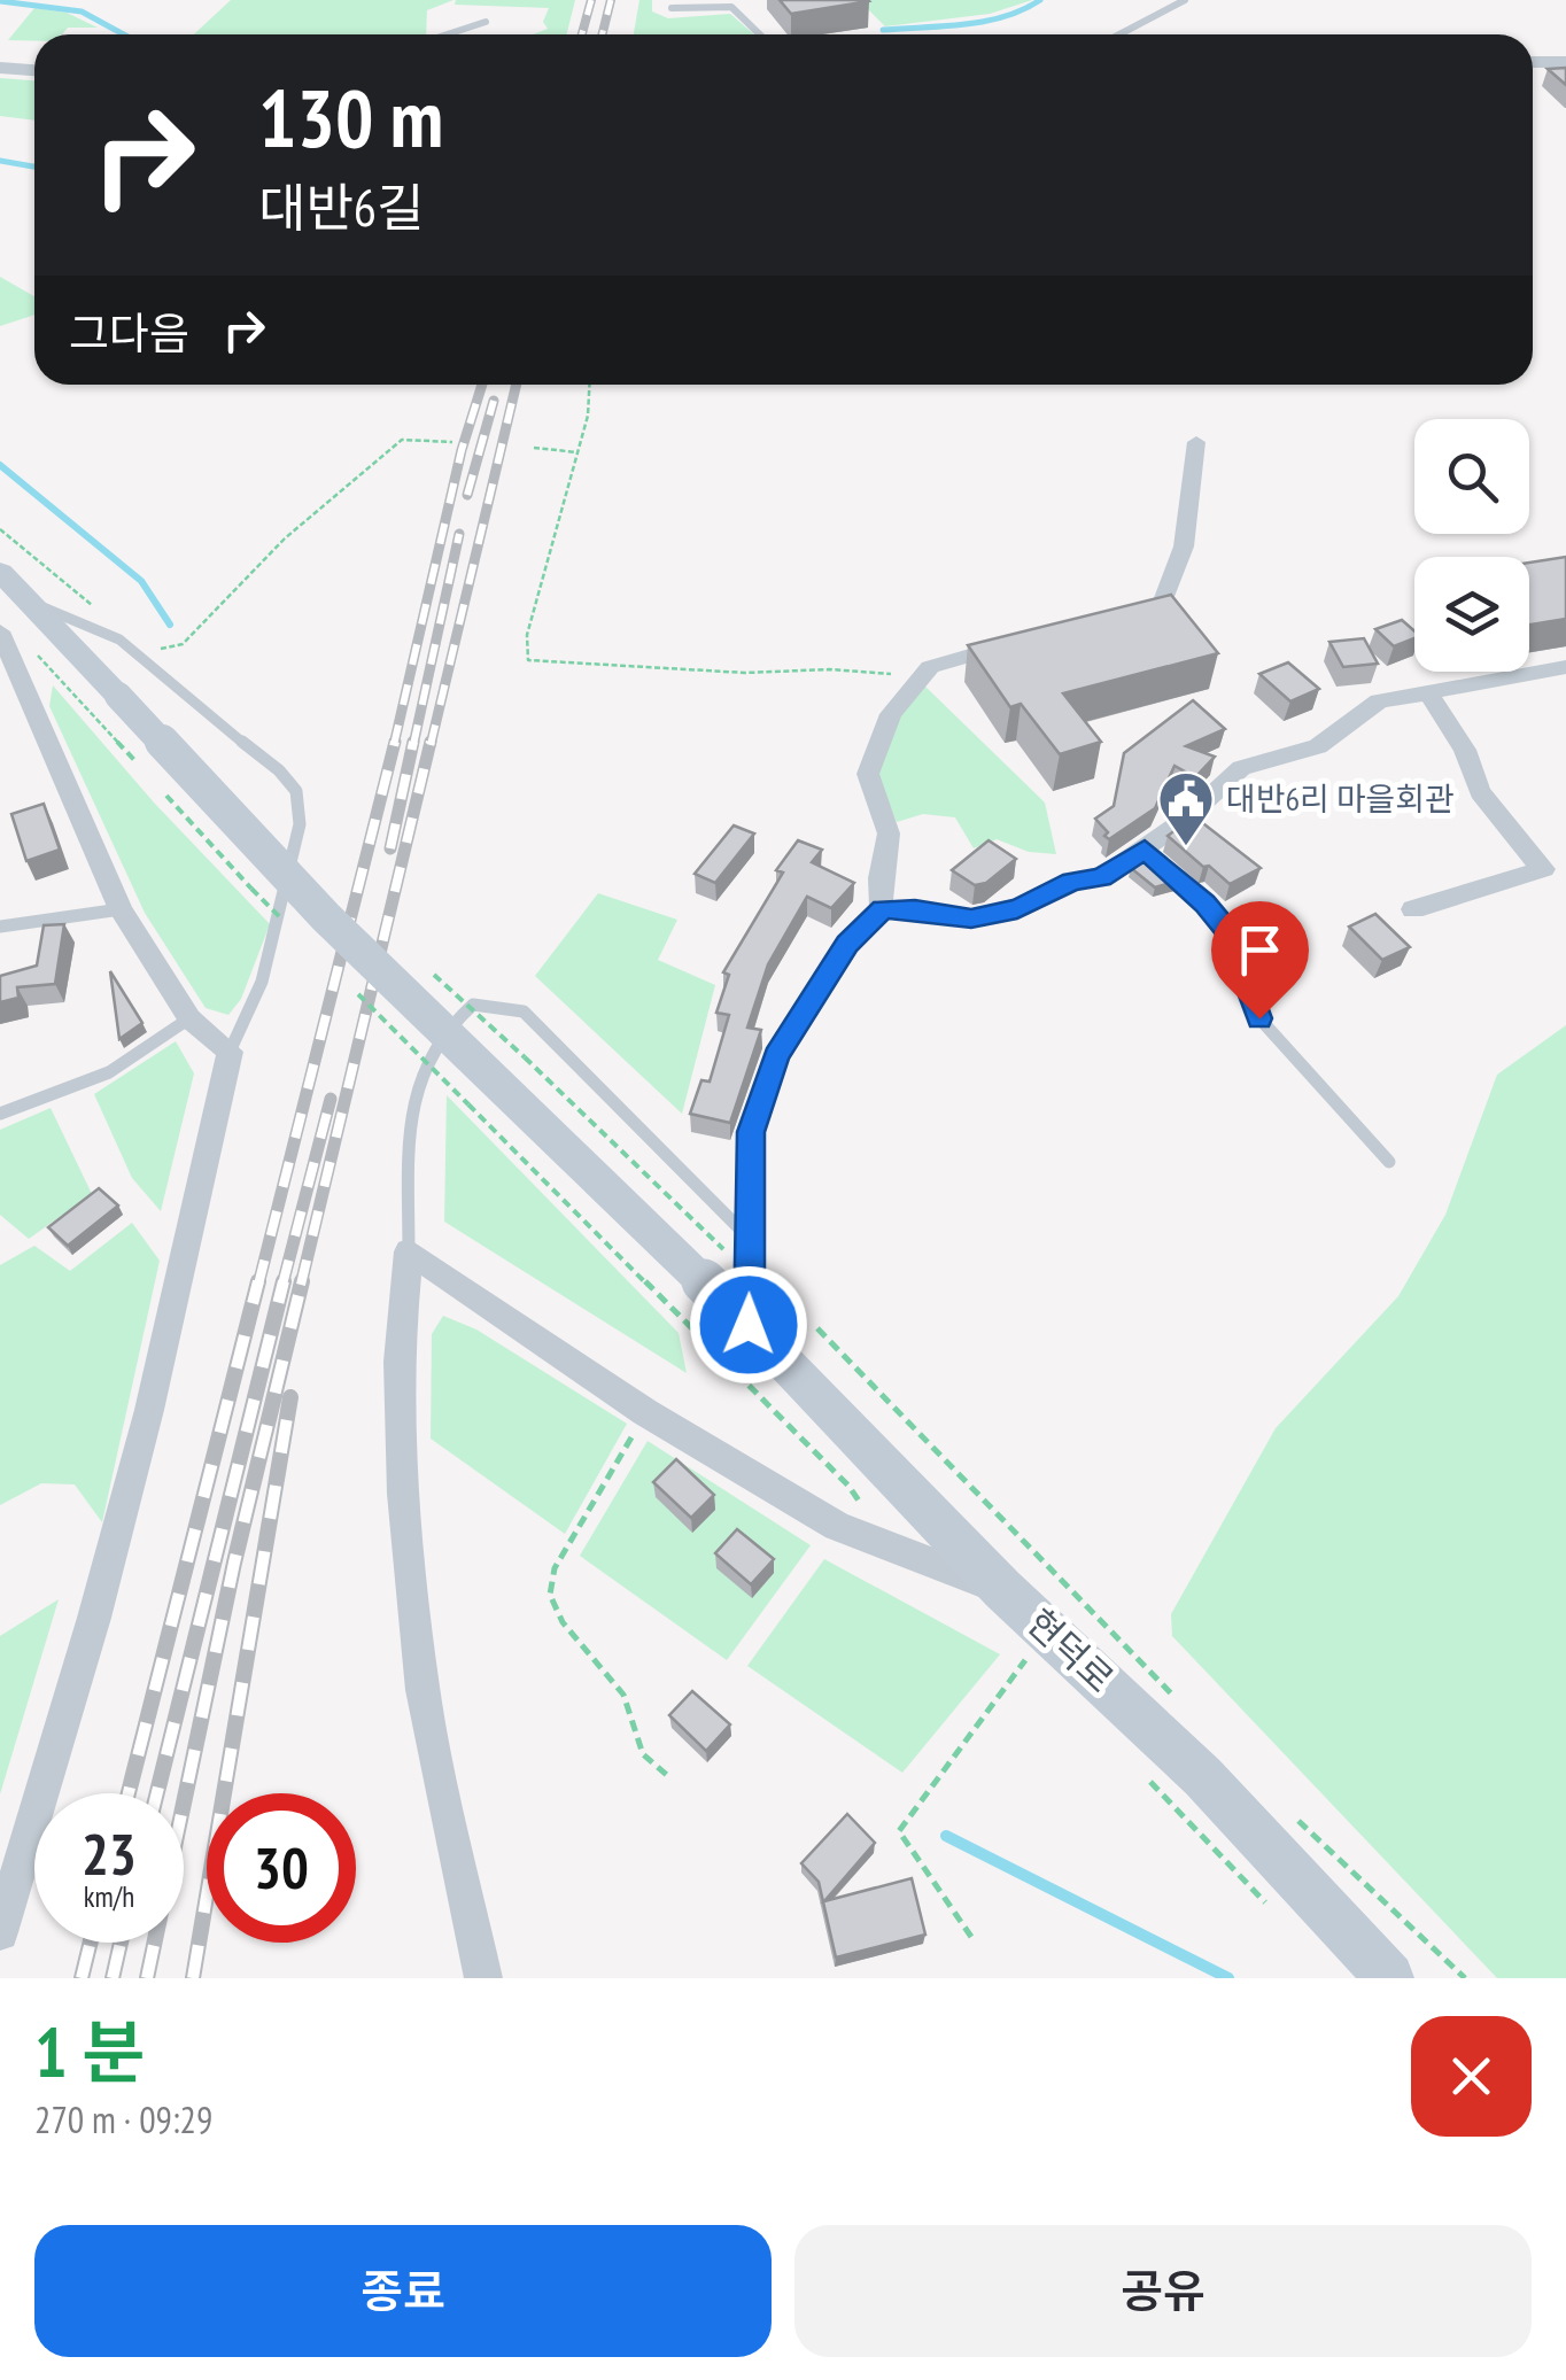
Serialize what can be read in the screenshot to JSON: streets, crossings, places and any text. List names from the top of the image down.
{
  "streets": {
    "main road": ["현덕로"]
  },
  "places": {
    "public building": ["대반6리 마을회관"]
  },
  "page": {
    "turn": ["130 m", "대반6길"],
    "then": "그다음",
    "speed": "23 km/h",
    "limit": "30",
    "heading": ["1 분", "270 m · 09:29"],
    "buttons": ["종료", "공유"]
  }
}
